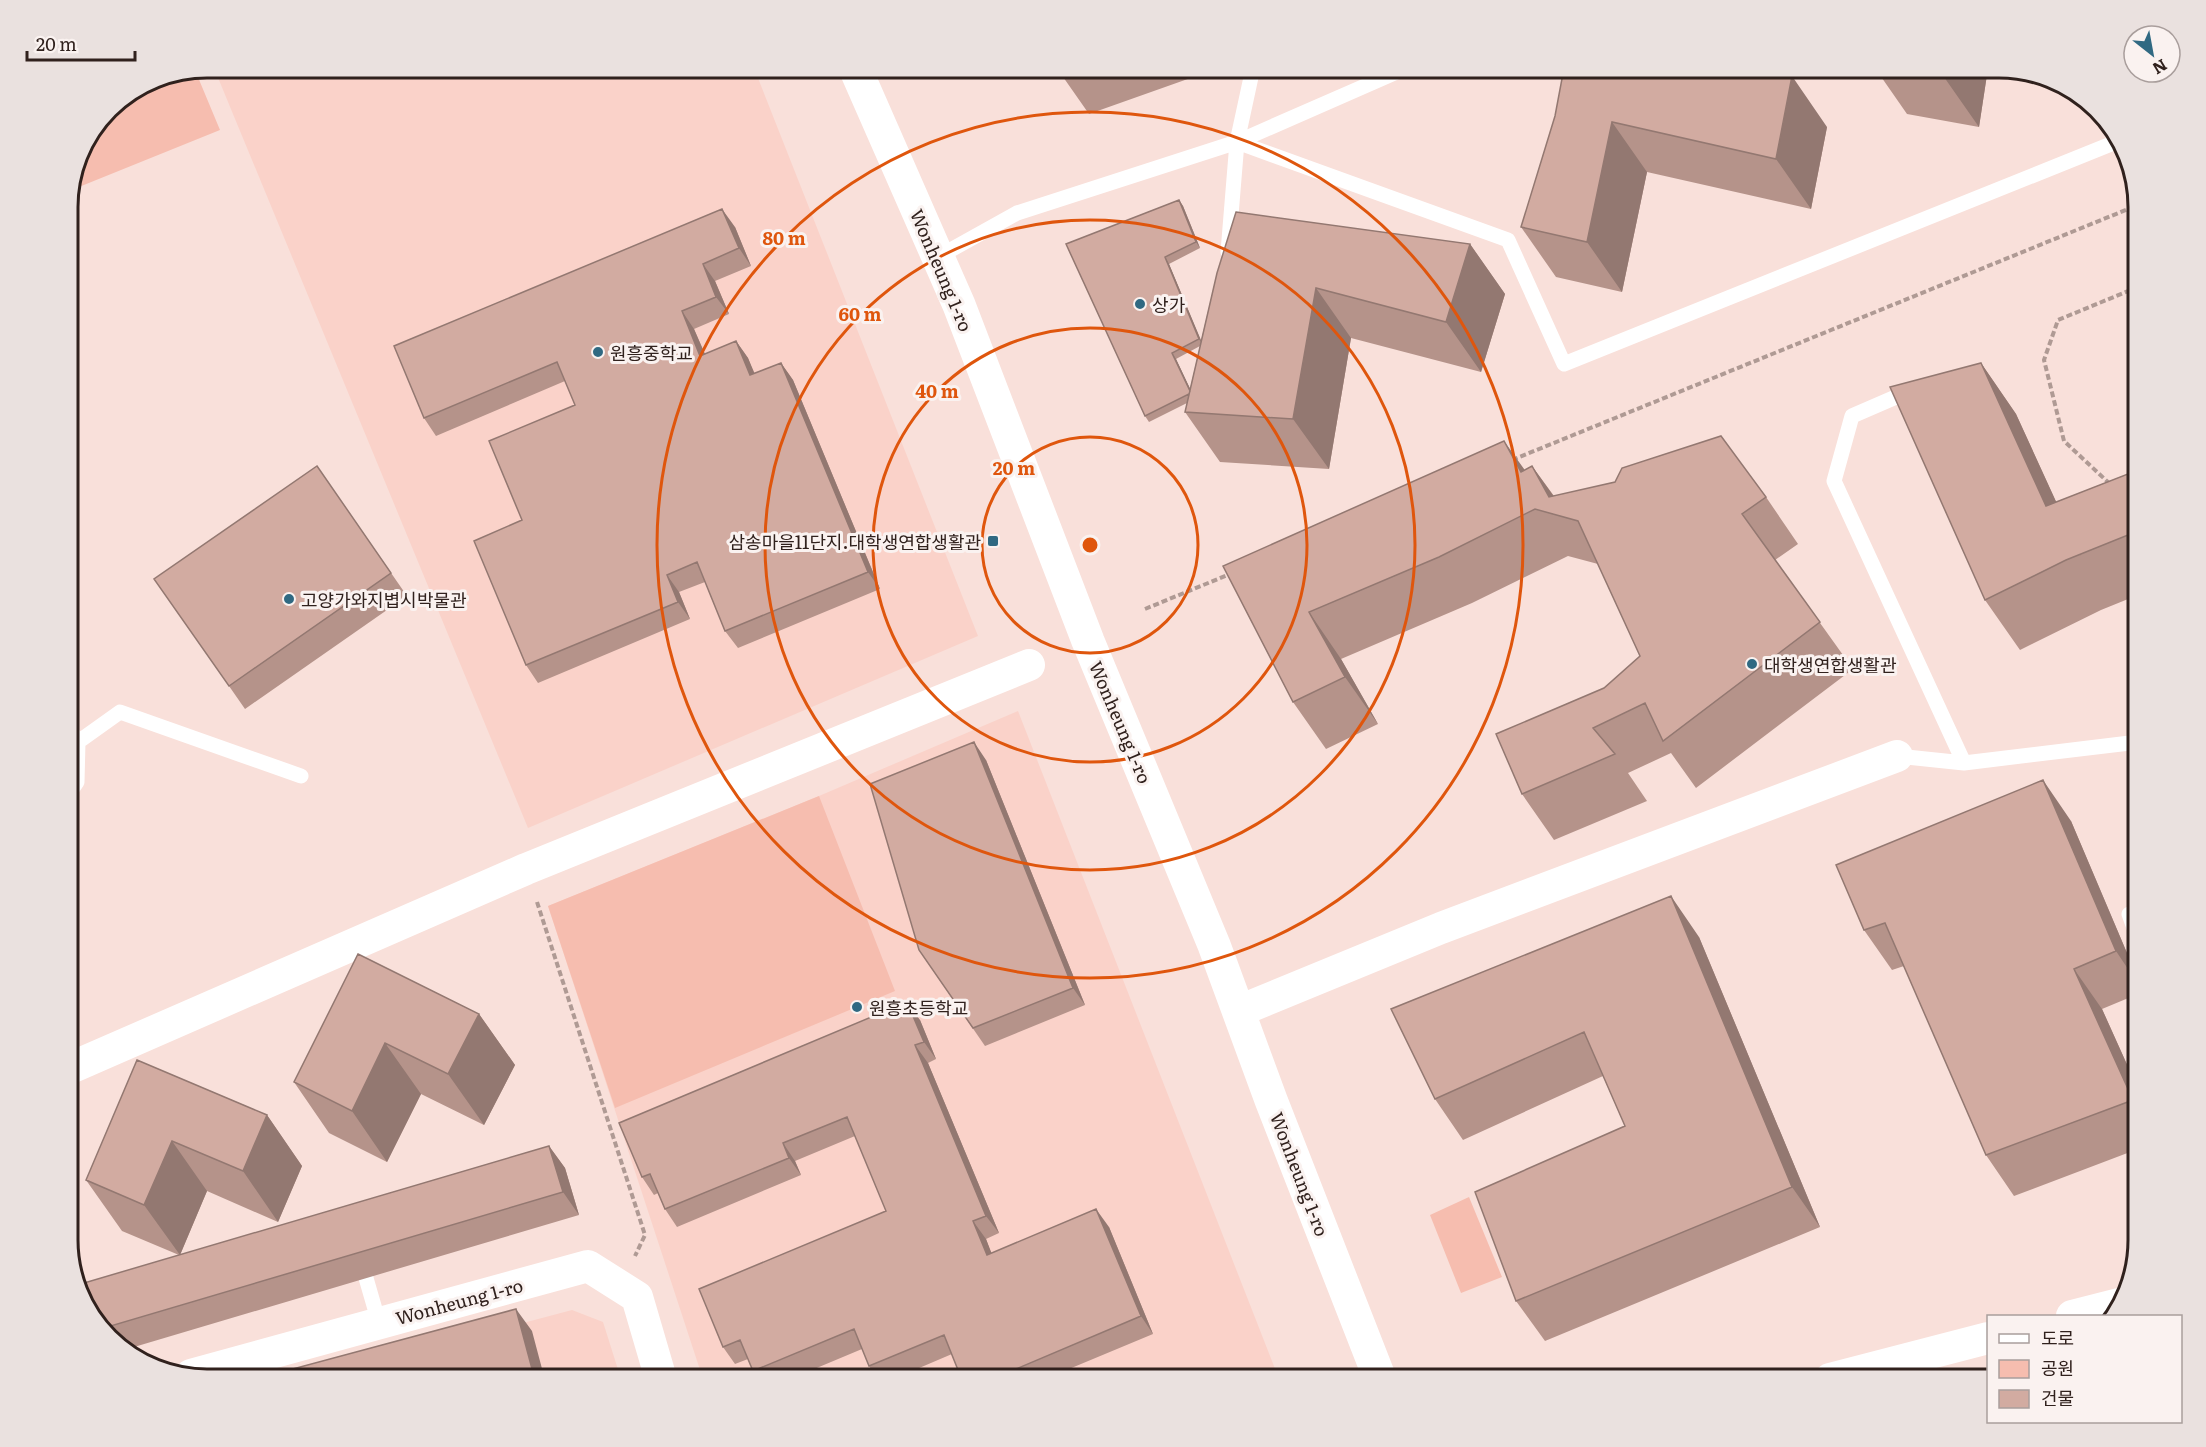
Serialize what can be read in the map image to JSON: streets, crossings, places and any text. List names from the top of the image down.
{
  "streets": {
    "street": ["Wonheung 1-ro"]
  },
  "places": {
    "other": [
      "상가",
      "원흥중학교",
      "고양가와지볍시박물관",
      "대학생연합생활관",
      "원흥초등학교"
    ],
    "transit": ["삼송마을11단지.대학생연합생활관"]
  },
  "legend": ["도로", "공원", "건물"],
  "scale_bar": "20 m",
  "north": "bottom right",
  "rings": [
    "80 m",
    "60 m",
    "40 m",
    "20 m"
  ]
}
